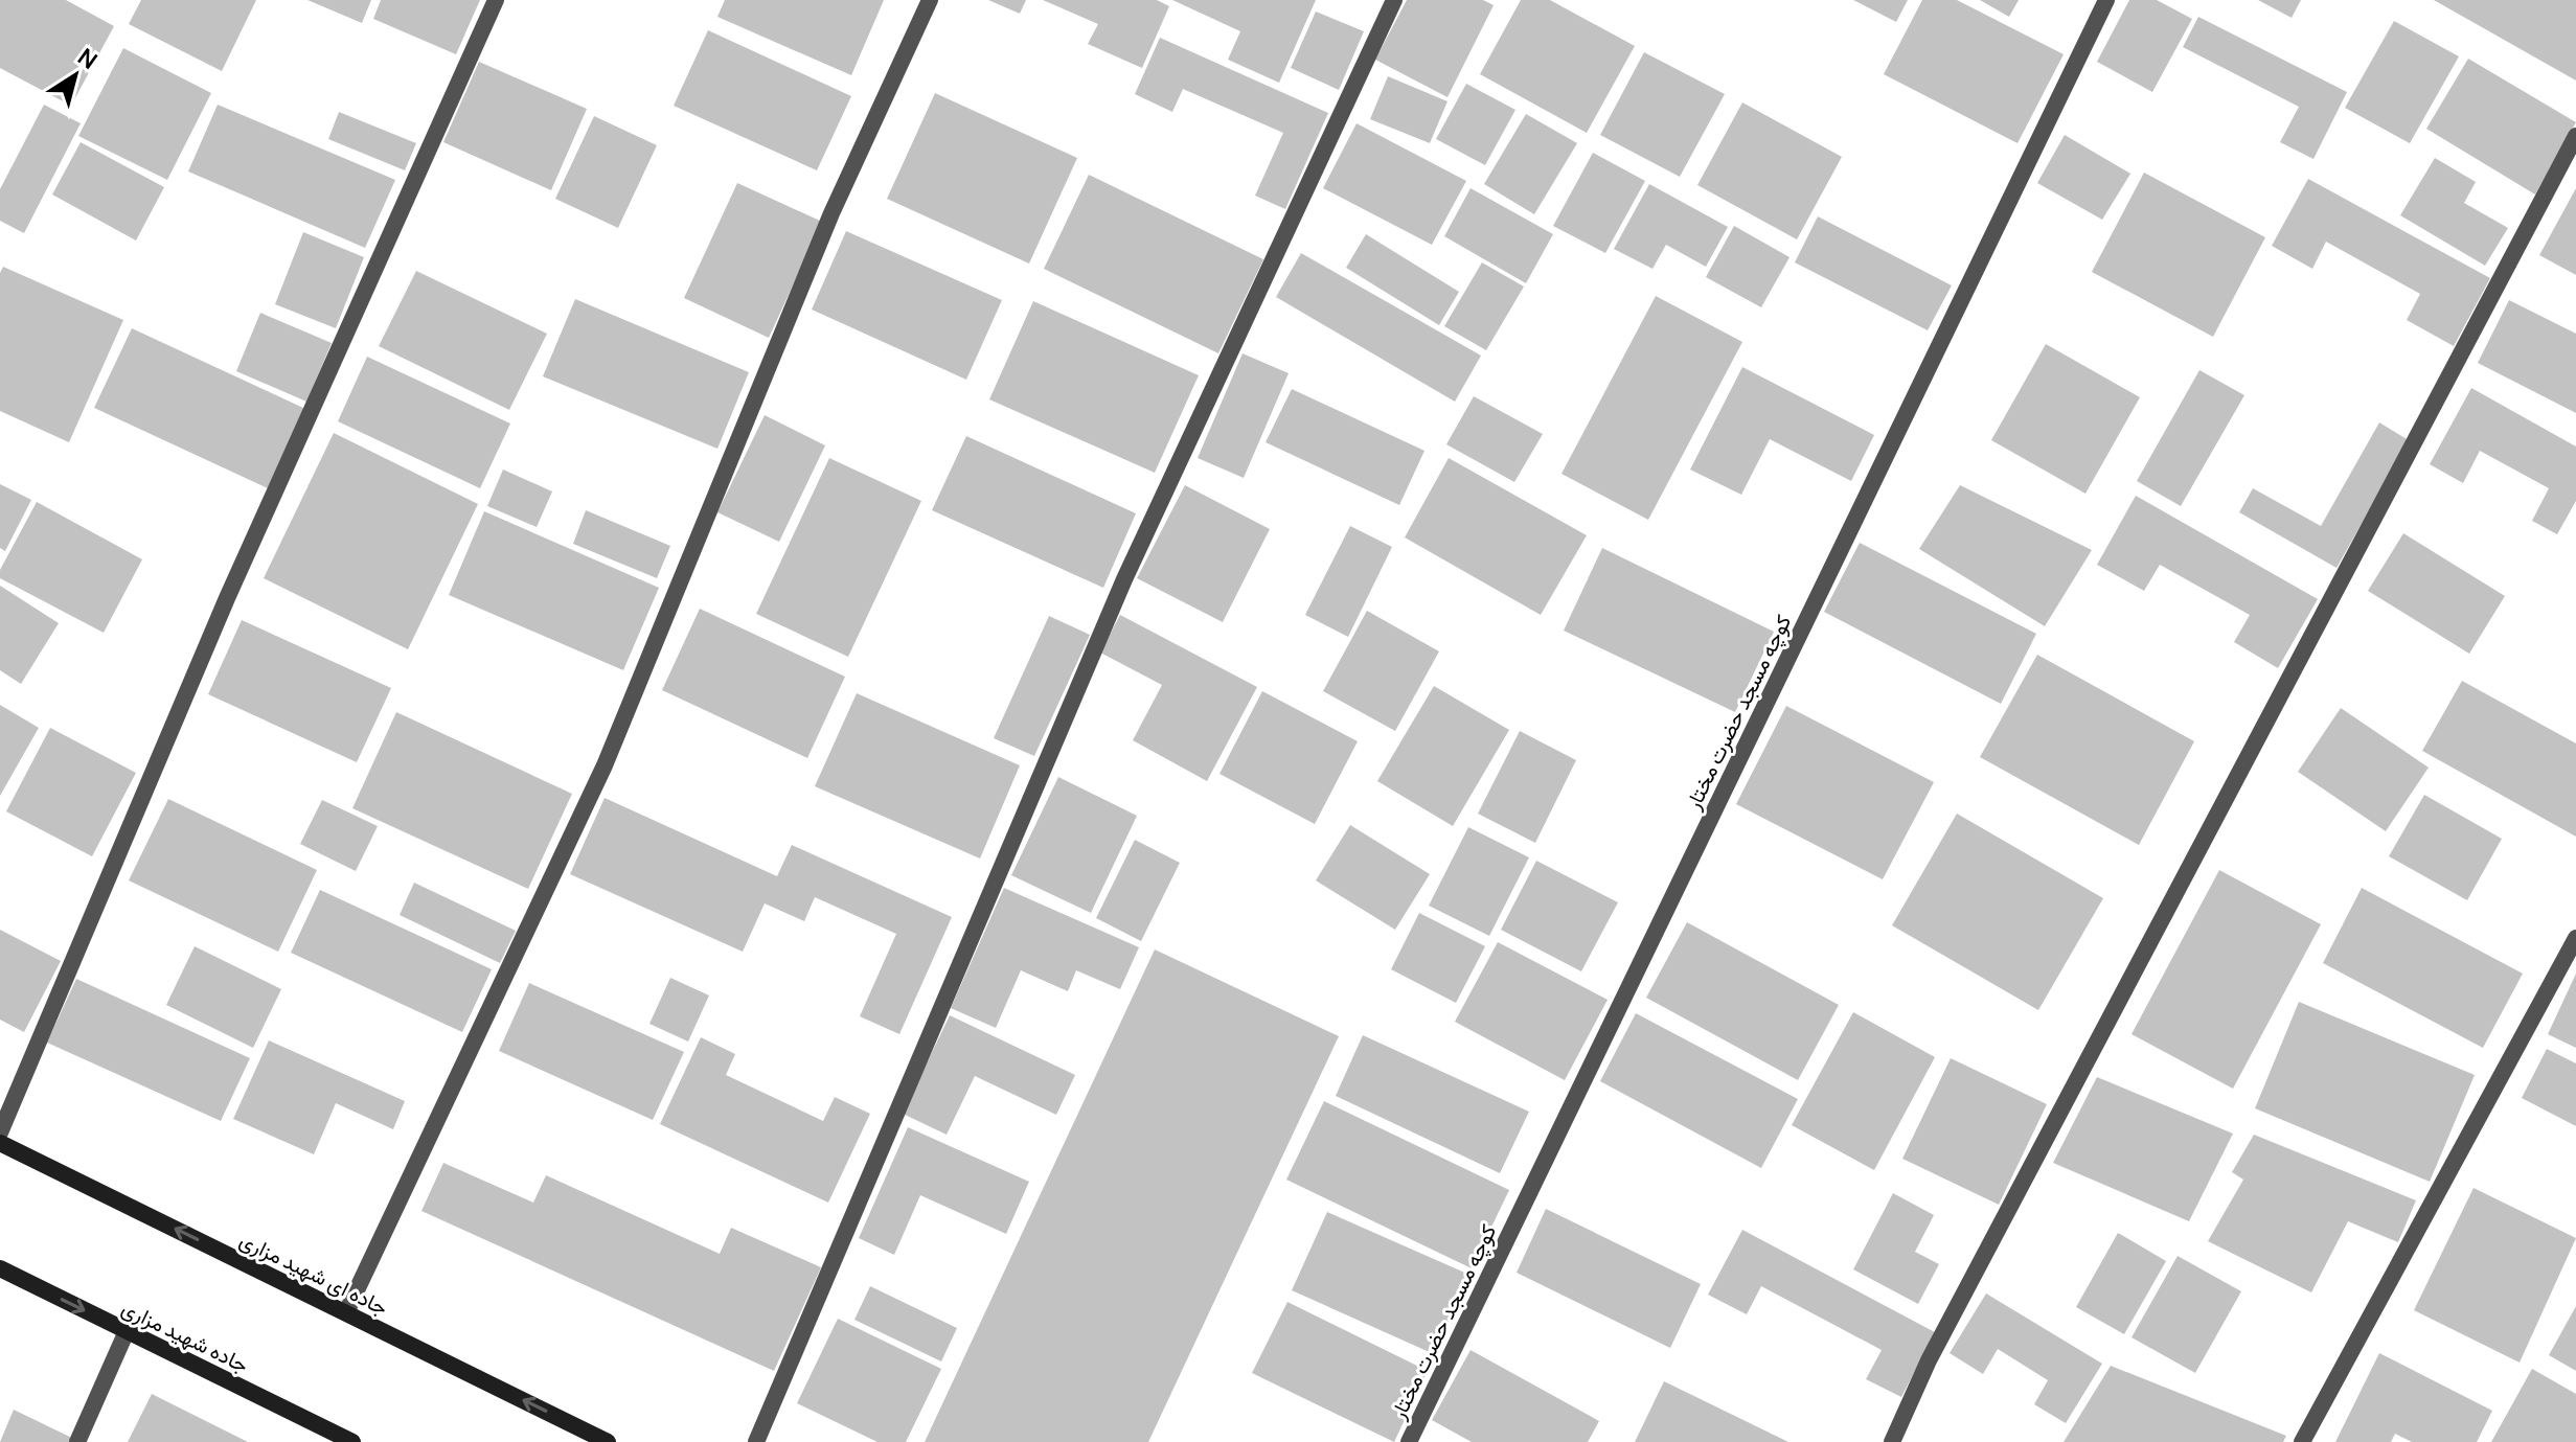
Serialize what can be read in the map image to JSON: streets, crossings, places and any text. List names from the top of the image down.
{
  "streets": {
    "main road": ["جاده ای شهید مزاری", "جاده شهید مزاری"],
    "street": ["کوچه مسجد حضرت مختار"]
  },
  "one_way": ["جاده ای شهید مزاری", "جاده شهید مزاری"],
  "north": "top right"
}
